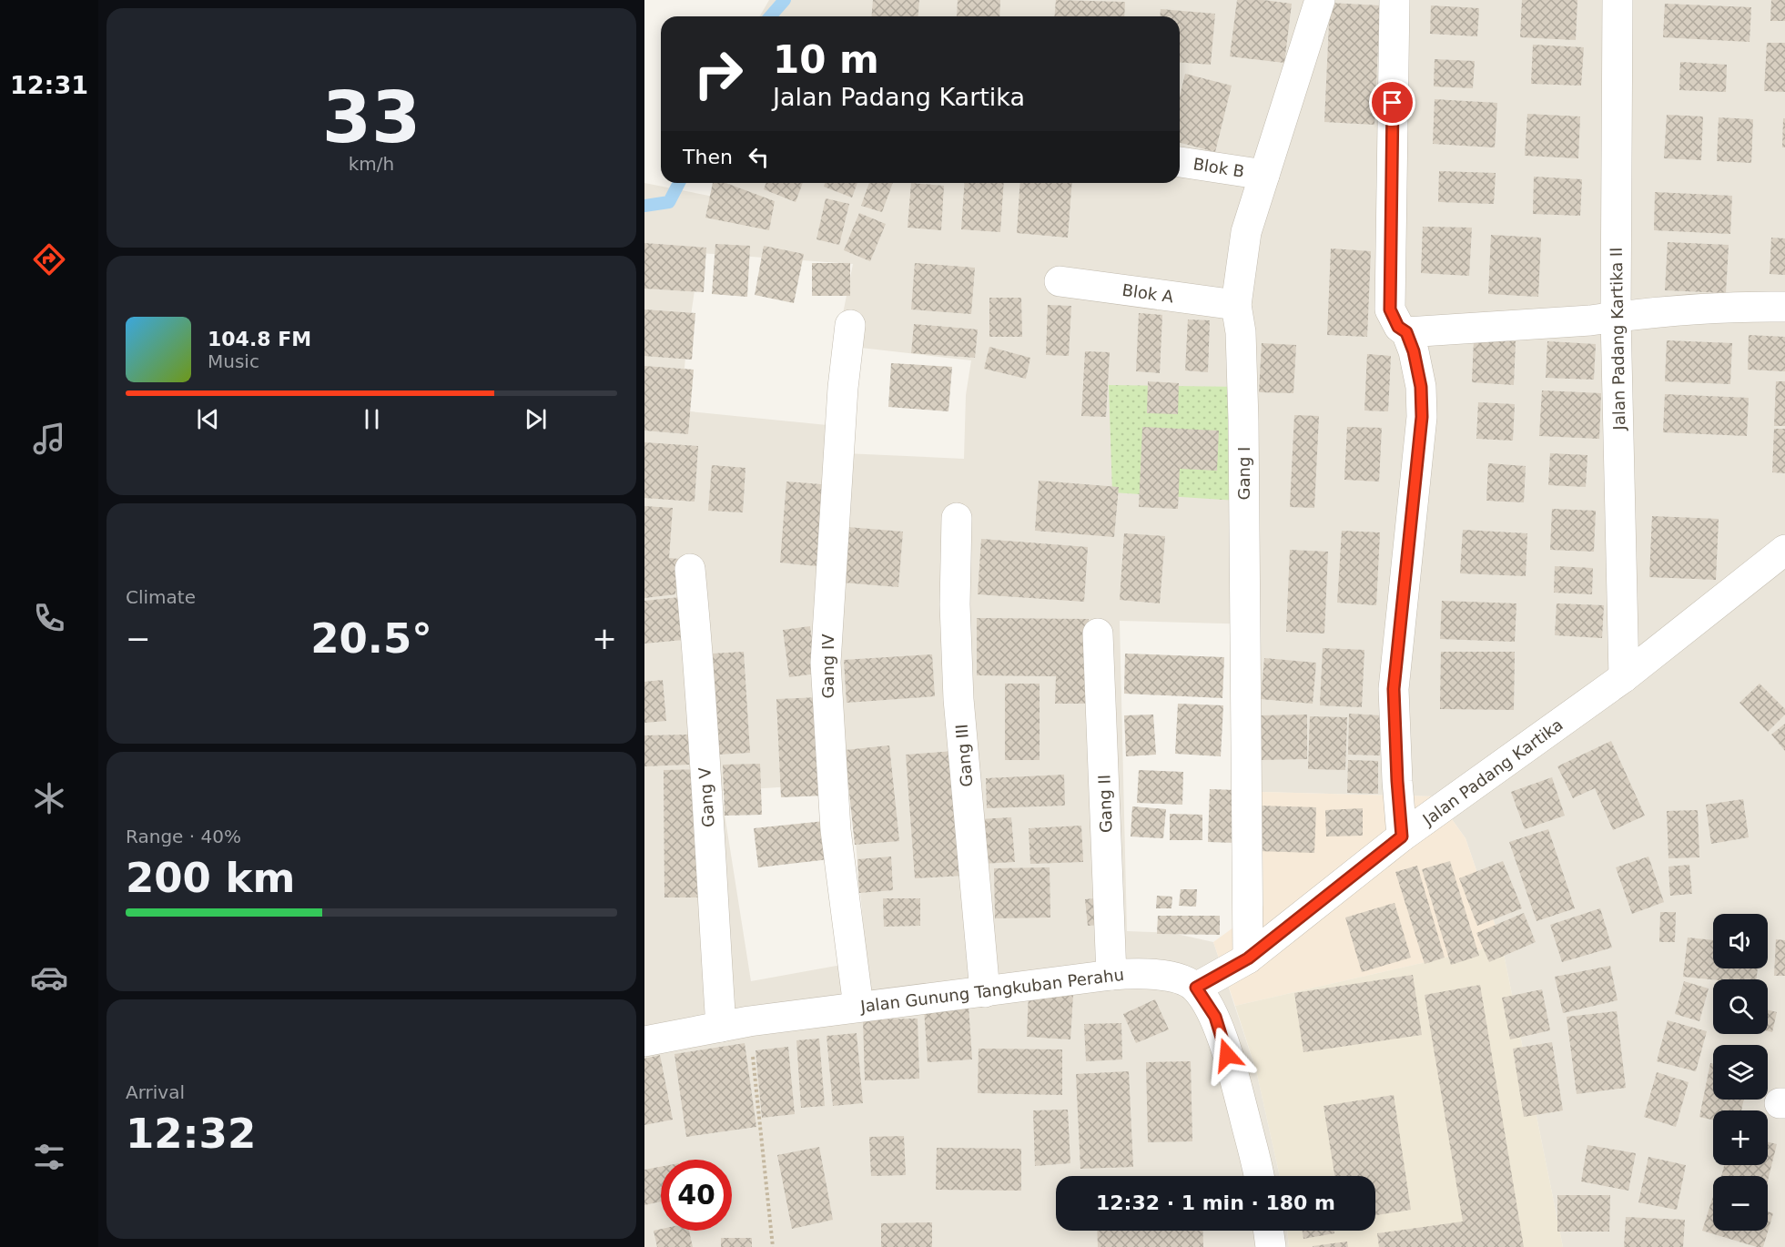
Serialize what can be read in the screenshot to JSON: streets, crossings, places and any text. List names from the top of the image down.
{
  "streets": {
    "street": [
      "Blok B",
      "Blok A",
      "Jalan Padang Kartika II",
      "Gang I",
      "Gang IV",
      "Gang III",
      "Jalan Padang Kartika",
      "Gang V",
      "Gang II",
      "Jalan Gunung Tangkuban Perahu"
    ]
  },
  "crossings": [
    ["Blok B", "Gang I"],
    ["Blok A", "Gang I"],
    ["Jalan Padang Kartika II", "Jalan Padang Kartika"],
    ["Gang I", "Jalan Padang Kartika"],
    ["Gang IV", "Jalan Gunung Tangkuban Perahu"],
    ["Gang III", "Jalan Gunung Tangkuban Perahu"],
    ["Jalan Padang Kartika", "Jalan Gunung Tangkuban Perahu"],
    ["Gang V", "Jalan Gunung Tangkuban Perahu"],
    ["Gang II", "Jalan Gunung Tangkuban Perahu"]
  ],
  "page": {
    "tabs": "12:31",
    "tile": [
      ["33", "km/h"],
      "Climate",
      ["Range · 40%", "200 km"],
      ["Arrival", "12:32"]
    ],
    "turn": ["10 m", "Jalan Padang Kartika"],
    "then": "Then",
    "song": ["104.8 FM", "Music"],
    "heat": ["−", "20.5°", "+"],
    "map_buttons": ["+", "−"],
    "limit": "40",
    "trip": "12:32 · 1 min · 180 m"
  }
}
